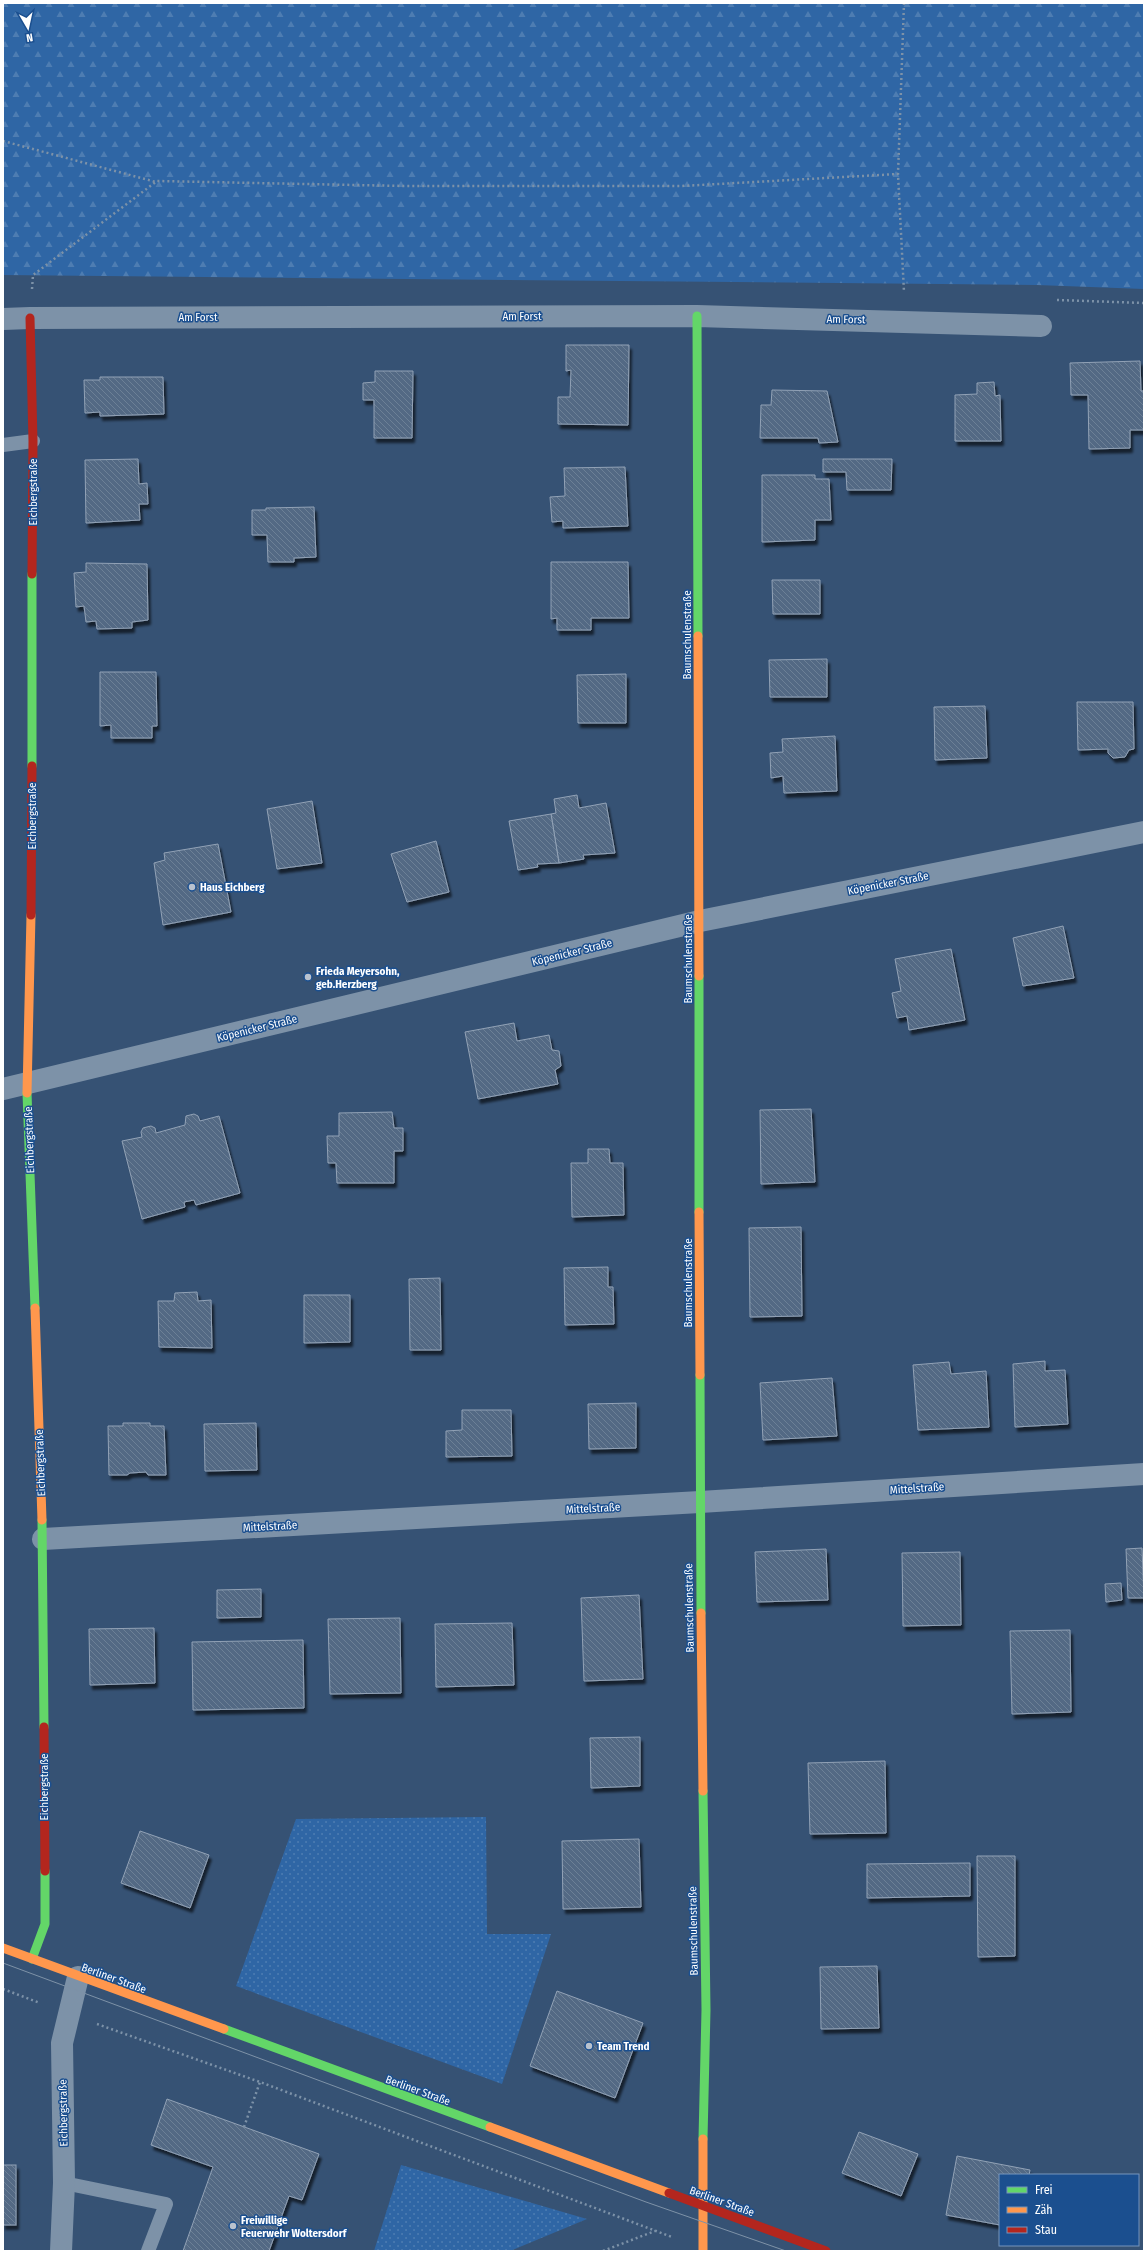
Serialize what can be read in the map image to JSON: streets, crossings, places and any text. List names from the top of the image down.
{
  "streets": {
    "street": [
      "Am Forst",
      "Eichbergstraße",
      "Baumschulenstraße",
      "Köpenicker Straße",
      "Mittelstraße",
      "Berliner Straße"
    ]
  },
  "crossings": [
    ["Am Forst", "Eichbergstraße"],
    ["Am Forst", "Baumschulenstraße"],
    ["Eichbergstraße", "Köpenicker Straße"],
    ["Eichbergstraße", "Mittelstraße"],
    ["Eichbergstraße", "Berliner Straße"],
    ["Baumschulenstraße", "Köpenicker Straße"],
    ["Baumschulenstraße", "Mittelstraße"],
    ["Baumschulenstraße", "Berliner Straße"]
  ],
  "places": [
    "Haus Eichberg",
    "Frieda Meyersohn, geb.Herzberg",
    "Team Trend",
    "Freiwillige Feuerwehr Woltersdorf"
  ],
  "legend": ["Frei", "Zäh", "Stau"],
  "north": "bottom"
}
